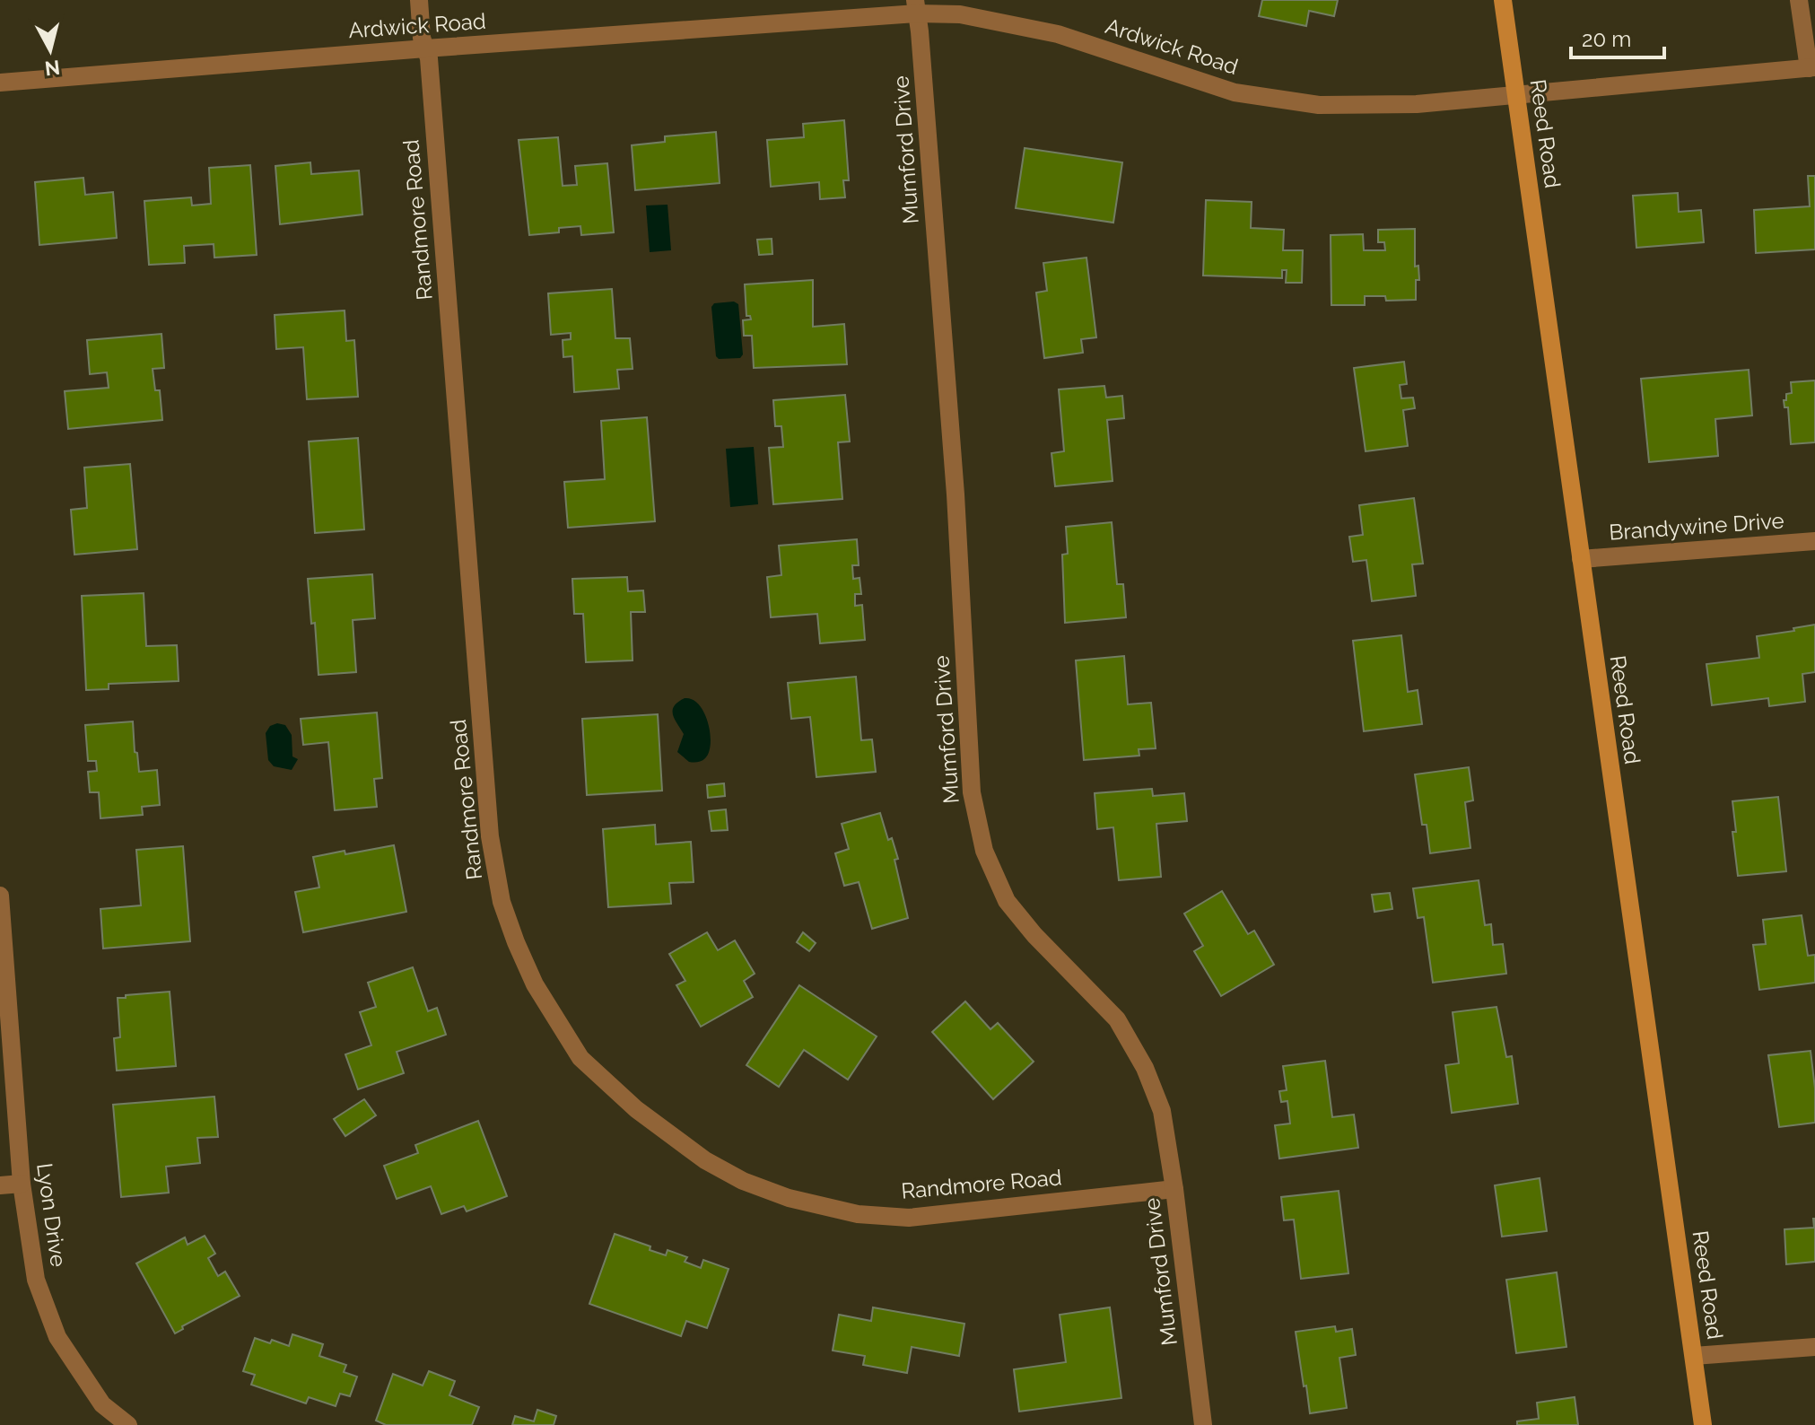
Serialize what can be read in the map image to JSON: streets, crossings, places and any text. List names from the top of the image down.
{
  "streets": {
    "main road": ["Reed Road"],
    "street": [
      "Ardwick Road",
      "Mumford Drive",
      "Randmore Road",
      "Brandywine Drive",
      "Lyon Drive"
    ]
  },
  "crossings": [
    ["Ardwick Road", "Reed Road"],
    ["Ardwick Road", "Mumford Drive"],
    ["Ardwick Road", "Randmore Road"],
    ["Reed Road", "Brandywine Drive"],
    ["Mumford Drive", "Randmore Road"]
  ],
  "scale_bar": "20 m",
  "north": "bottom"
}
